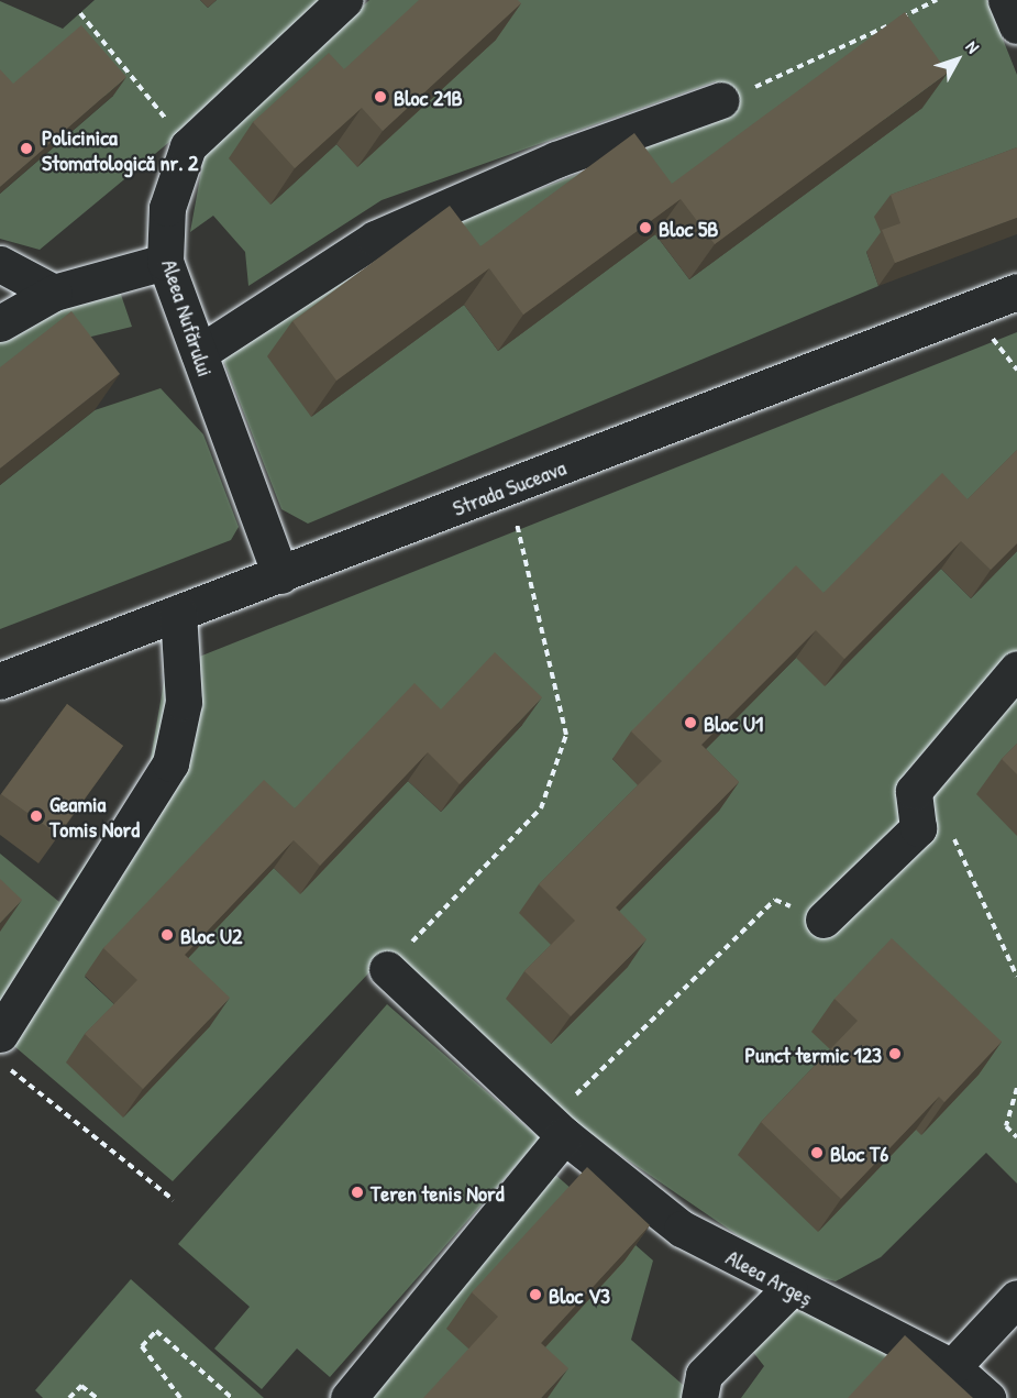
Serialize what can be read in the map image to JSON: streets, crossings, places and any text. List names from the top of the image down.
{
  "streets": {
    "street": ["Aleea Nufărului", "Strada Suceava", "Aleea Argeș"]
  },
  "crossings": [
    ["Aleea Nufărului", "Strada Suceava"]
  ],
  "places": [
    "Bloc 21B",
    "Policinica Stomatologică nr. 2",
    "Bloc 5B",
    "Bloc U1",
    "Geamia Tomis Nord",
    "Bloc U2",
    "Punct termic 123",
    "Bloc T6",
    "Teren tenis Nord",
    "Bloc V3"
  ],
  "north": "top right"
}
